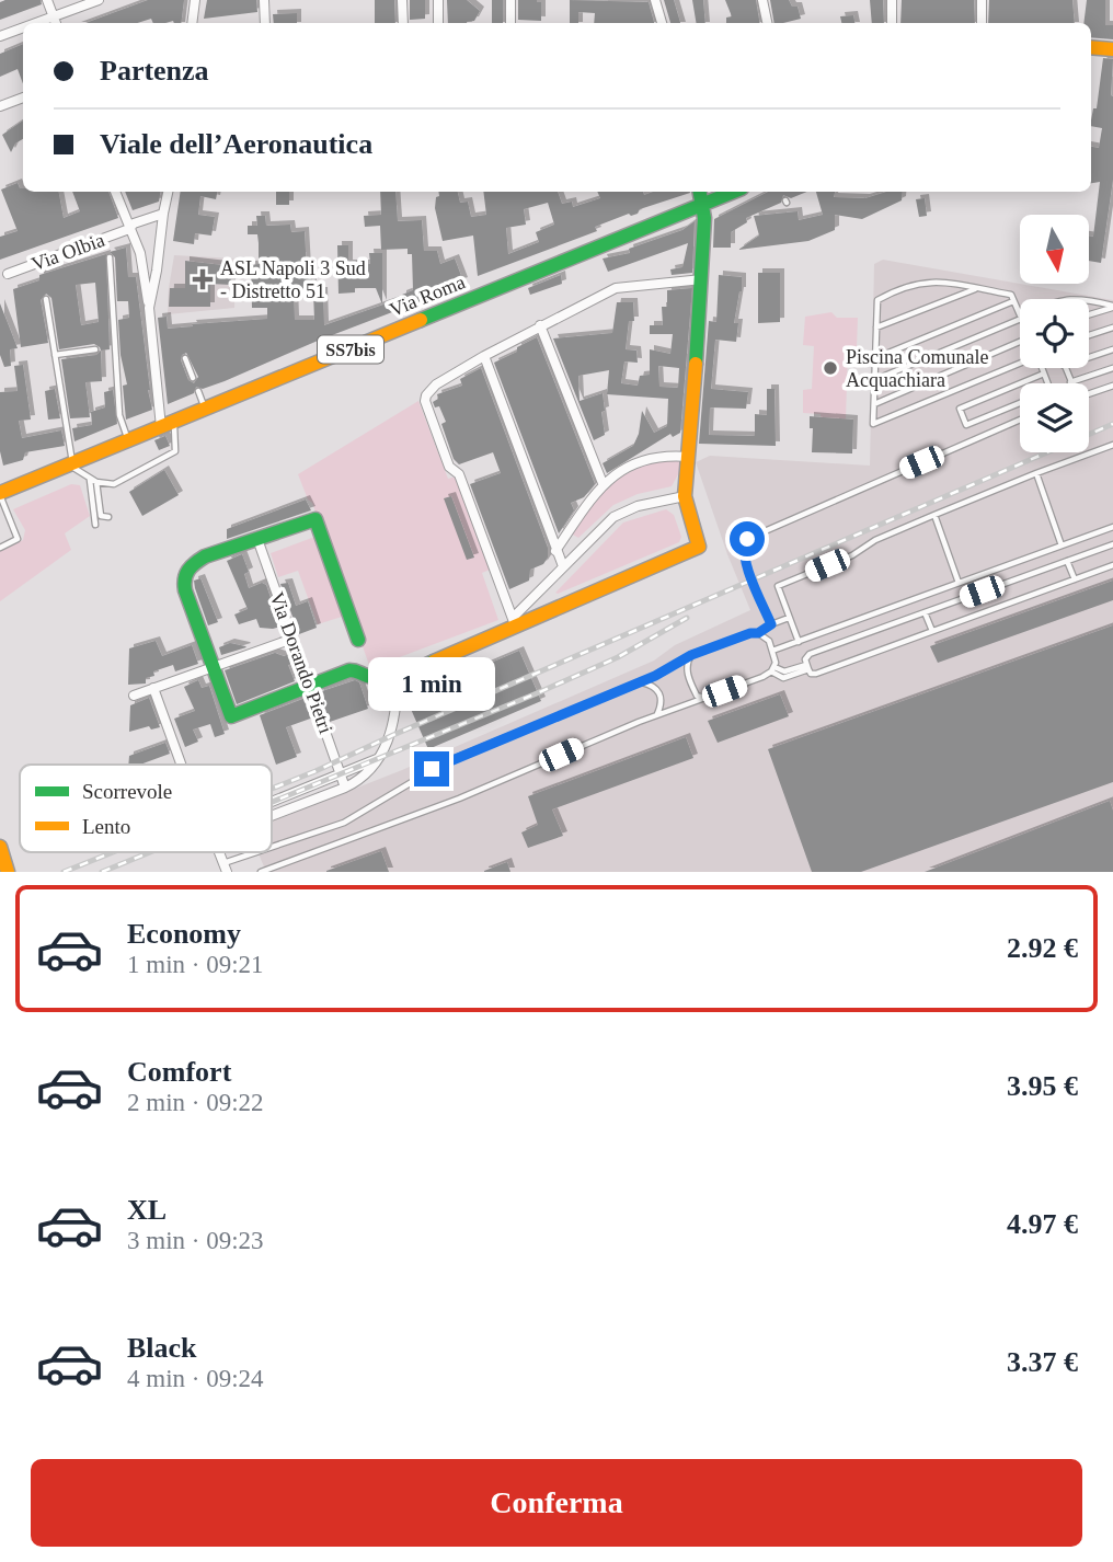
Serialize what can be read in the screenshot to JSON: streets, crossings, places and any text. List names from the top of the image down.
{
  "streets": {
    "street": [
      "Via Olbia",
      "Via Roma",
      "SS7bis",
      "Via Dorando Pietri"
    ]
  },
  "places": {
    "health": ["ASL Napoli 3 Sud - Distretto 51"],
    "other": ["Piscina Comunale Acquachiara"]
  },
  "legend": ["Scorrevole", "Lento"],
  "north": "bottom",
  "page": {
    "banner": ["Partenza", "Viale dell’Aeronautica"],
    "bubble": "1 min",
    "list": [
      {
        "name": "Economy",
        "note": "1 min · 09:21",
        "value": "2.92 €"
      },
      {
        "name": "Comfort",
        "note": "2 min · 09:22",
        "value": "3.95 €"
      },
      {
        "name": "XL",
        "note": "3 min · 09:23",
        "value": "4.97 €"
      },
      {
        "name": "Black",
        "note": "4 min · 09:24",
        "value": "3.37 €"
      }
    ],
    "buttons": "Conferma"
  }
}
